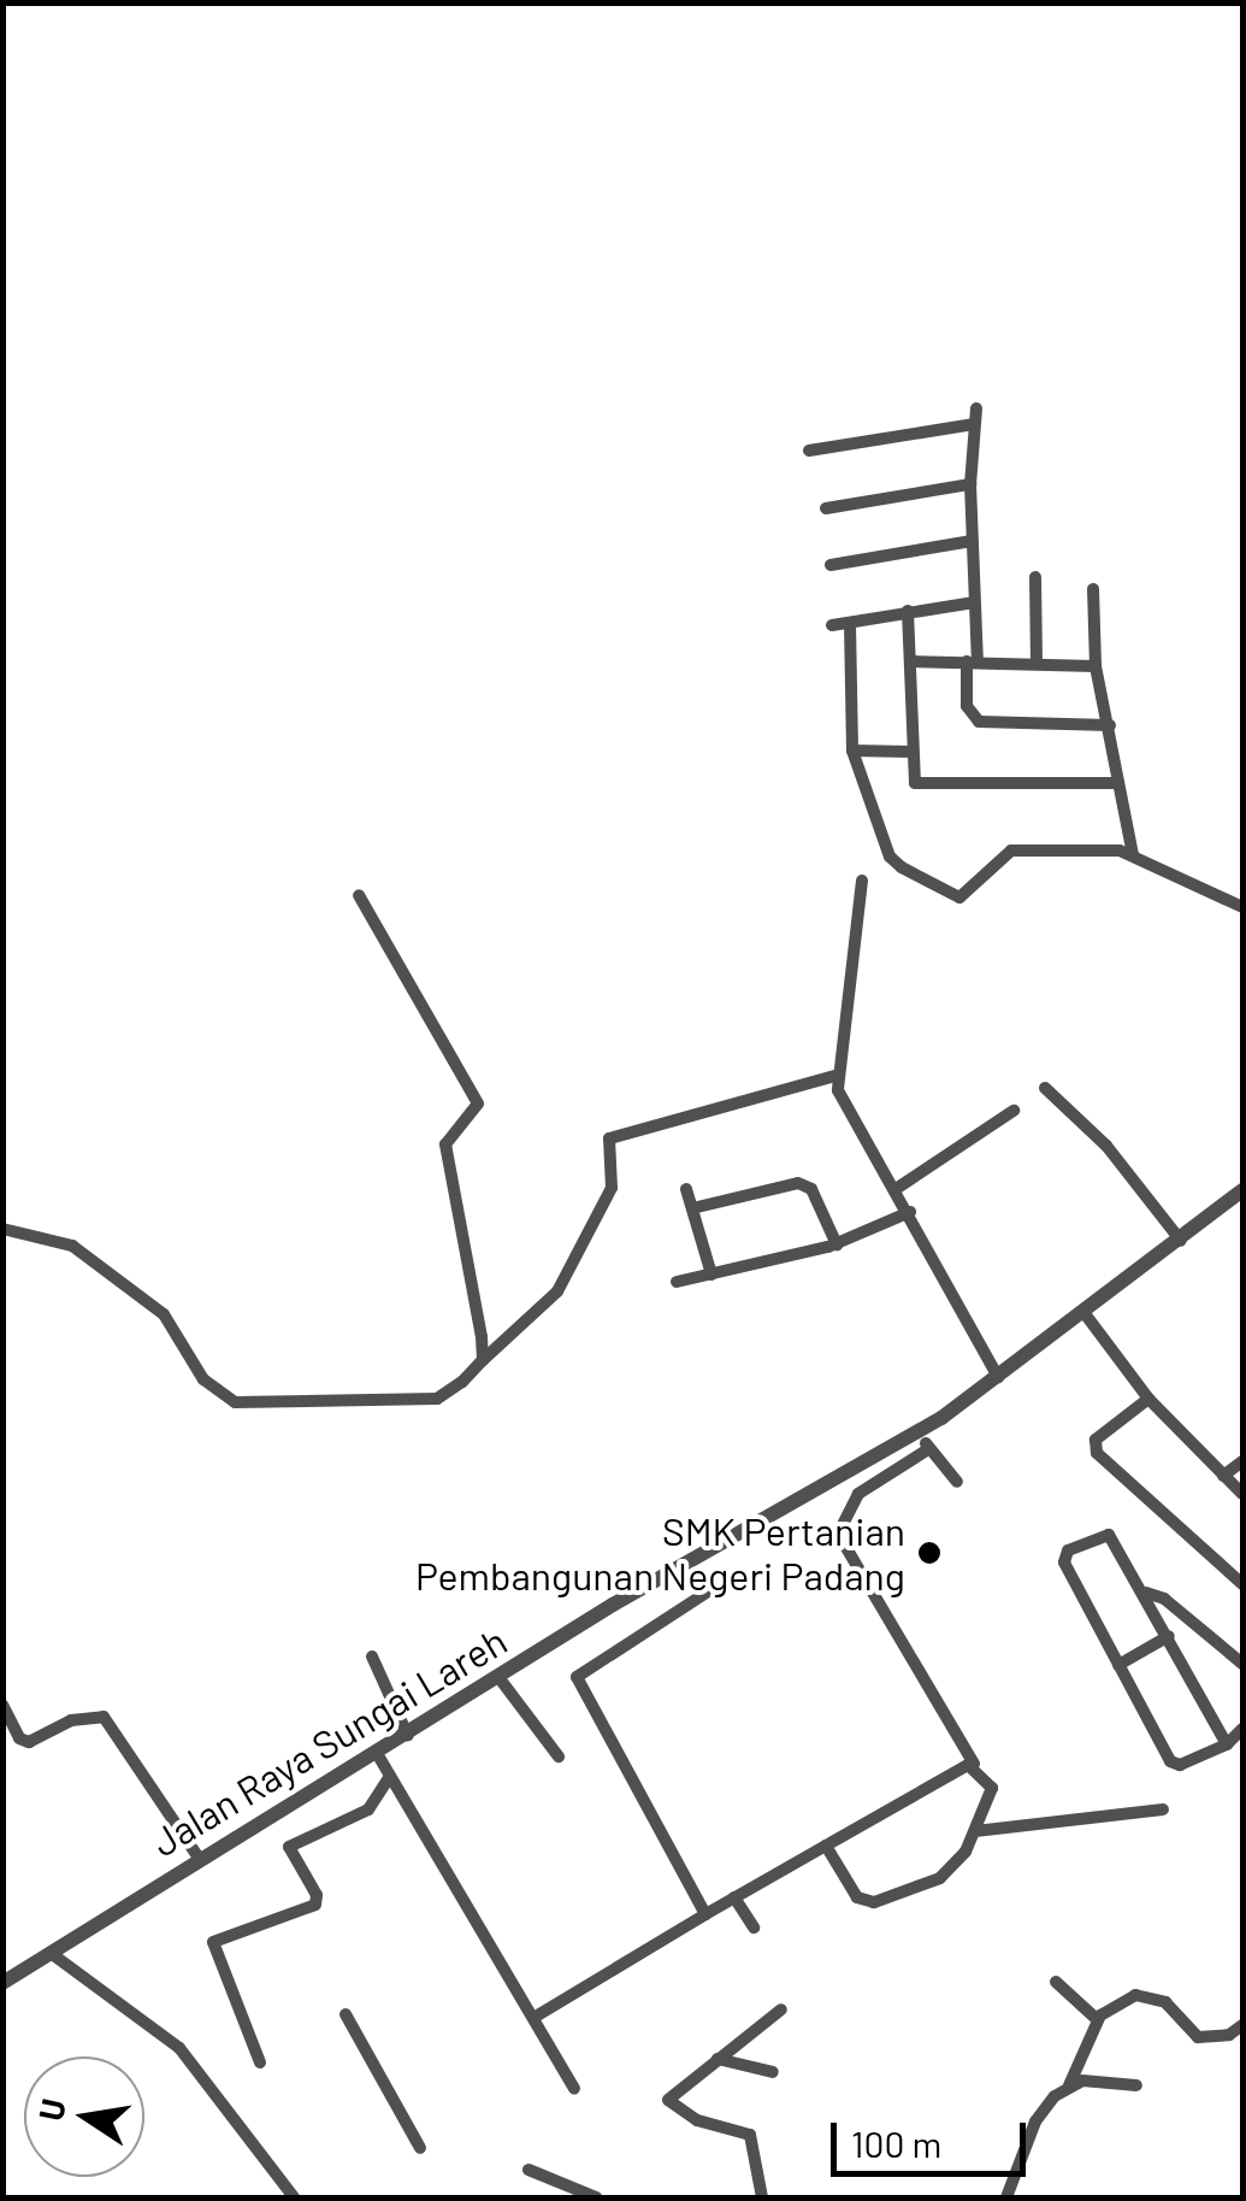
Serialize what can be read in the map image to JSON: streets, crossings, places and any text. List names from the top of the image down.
{
  "streets": {
    "street": ["Jalan Raya Sungai Lareh"]
  },
  "places": ["SMK Pertanian Pembangunan Negeri Padang"],
  "scale_bar": "100 m",
  "north": "left"
}
